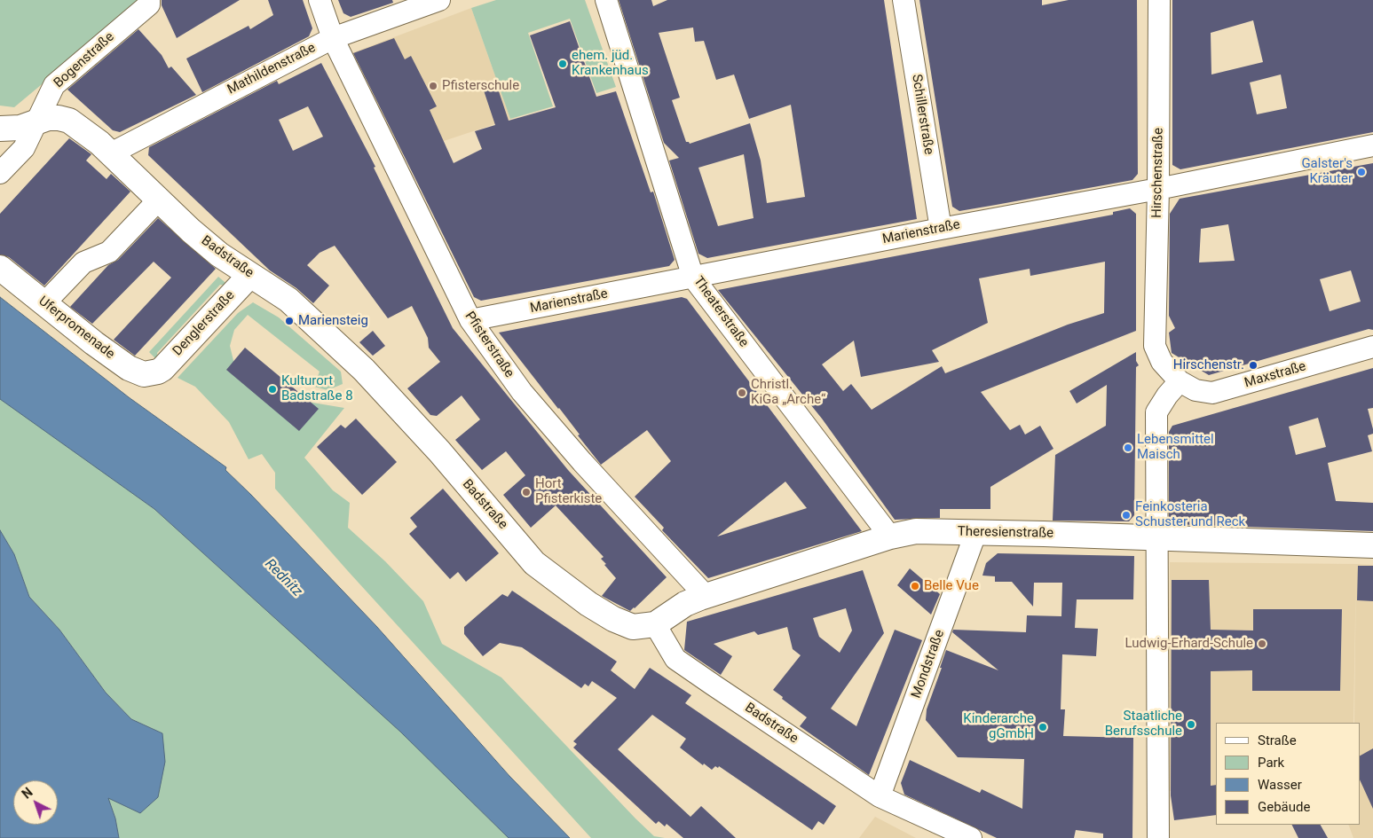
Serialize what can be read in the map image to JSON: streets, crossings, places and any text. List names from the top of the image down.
{
  "streets": {
    "street": [
      "Bogenstraße",
      "Mathildenstraße",
      "Schillerstraße",
      "Hirschenstraße",
      "Marienstraße",
      "Badstraße",
      "Theaterstraße",
      "Denglerstraße",
      "Uferpromenade",
      "Pfisterstraße",
      "Maxstraße",
      "Theresienstraße",
      "Mondstraße"
    ]
  },
  "crossings": [
    ["Bogenstraße", "Badstraße"],
    ["Mathildenstraße", "Badstraße"],
    ["Mathildenstraße", "Pfisterstraße"],
    ["Schillerstraße", "Marienstraße"],
    ["Hirschenstraße", "Marienstraße"],
    ["Hirschenstraße", "Maxstraße"],
    ["Marienstraße", "Theaterstraße"],
    ["Marienstraße", "Pfisterstraße"],
    ["Badstraße", "Denglerstraße"],
    ["Badstraße", "Theresienstraße"],
    ["Badstraße", "Mondstraße"],
    ["Theaterstraße", "Theresienstraße"],
    ["Denglerstraße", "Uferpromenade"],
    ["Pfisterstraße", "Theresienstraße"],
    ["Theresienstraße", "Mondstraße"]
  ],
  "water": ["Rednitz"],
  "places": [
    "ehem. jüd. Krankenhaus",
    "Pfisterschule",
    "Galster's Kräuter",
    "Mariensteig",
    "Hirschenstr.",
    "Kulturort Badstraße 8",
    "Christl. KiGa „Arche“",
    "Lebensmittel Maisch",
    "Hort Pfisterkiste",
    "Feinkosteria Schuster und Reck",
    "Belle Vue",
    "Ludwig-Erhard-Schule",
    "Staatliche Berufsschule",
    "Kinderarche gGmbH"
  ],
  "legend": [
    "Straße",
    "Park",
    "Wasser",
    "Gebäude"
  ],
  "north": "top left"
}
